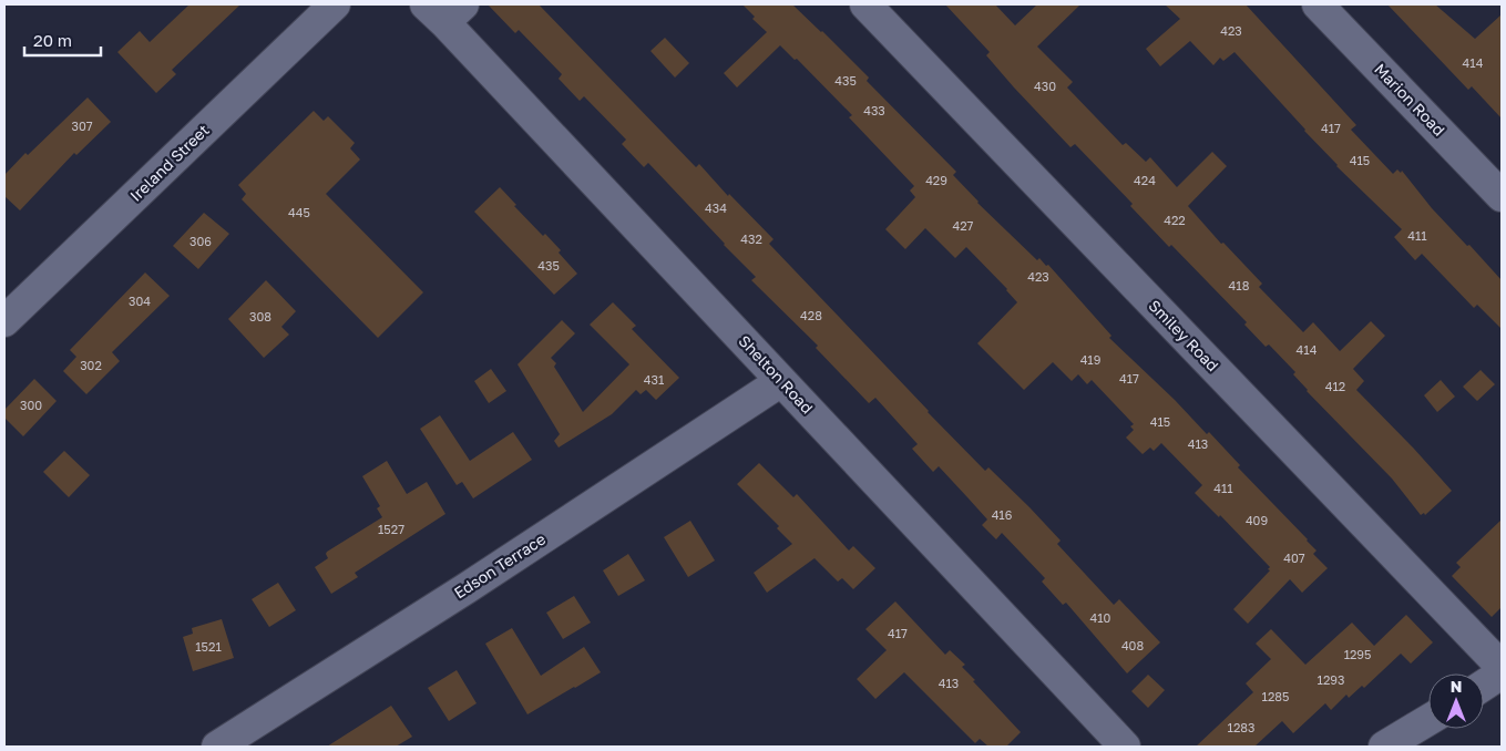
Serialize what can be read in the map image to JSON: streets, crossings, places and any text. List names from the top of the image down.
{
  "streets": {
    "street": [
      "Marion Road",
      "Ireland Street",
      "Smiley Road",
      "Shelton Road",
      "Edson Terrace"
    ]
  },
  "crossings": [
    ["Shelton Road", "Edson Terrace"]
  ],
  "house_numbers": [
    "423",
    "414",
    "435",
    "430",
    "433",
    "307",
    "417",
    "415",
    "429",
    "424",
    "434",
    "445",
    "422",
    "427",
    "411",
    "432",
    "306",
    "435",
    "423",
    "418",
    "304",
    "428",
    "308",
    "414",
    "419",
    "302",
    "417",
    "431",
    "412",
    "300",
    "415",
    "413",
    "411",
    "416",
    "409",
    "1527",
    "407",
    "410",
    "417",
    "408",
    "1521",
    "1295",
    "1293",
    "413",
    "1285",
    "1283"
  ],
  "scale_bar": "20 m",
  "north": "top"
}
